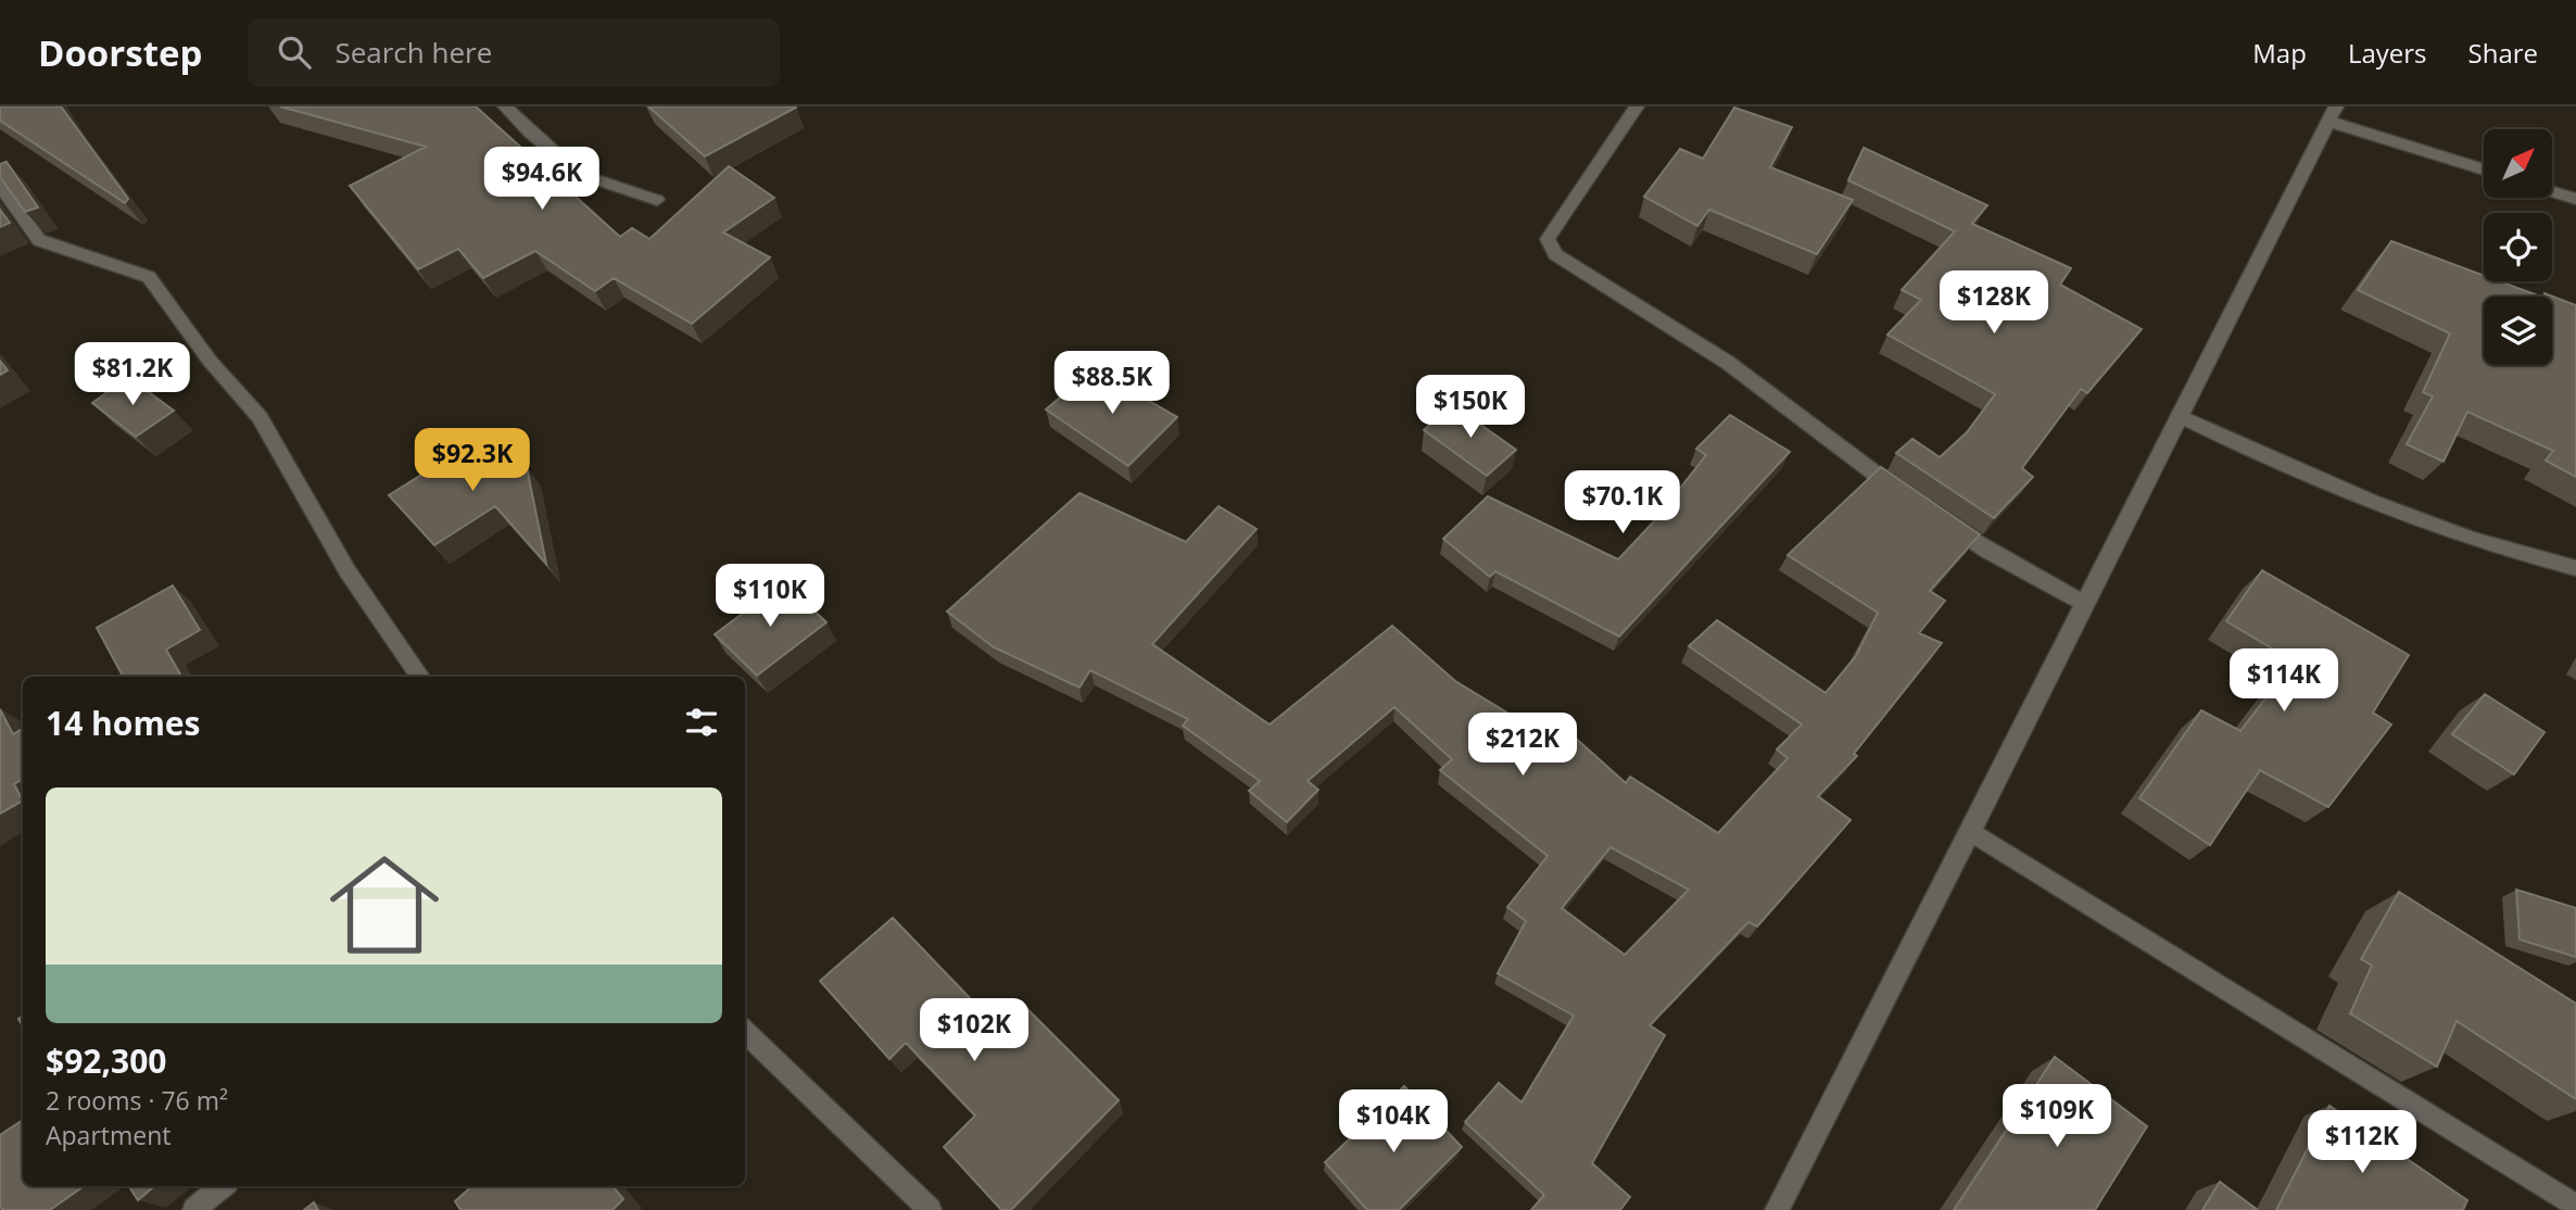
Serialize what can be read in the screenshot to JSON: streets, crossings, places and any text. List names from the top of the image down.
{
  "north": "top right",
  "page": {
    "header": "Doorstep",
    "search": "Search here",
    "nav": ["Map", "Layers", "Share"],
    "price": [
      "$94.6K",
      "$128K",
      "$81.2K",
      "$88.5K",
      "$150K",
      "$92.3K",
      "$70.1K",
      "$110K",
      "$114K",
      "$212K",
      "$102K",
      "$109K",
      "$104K",
      "$112K"
    ],
    "heading": "14 homes",
    "list": [
      {
        "name": "$92,300",
        "note": "2 rooms · 76 m² · Apartment"
      }
    ]
  }
}
